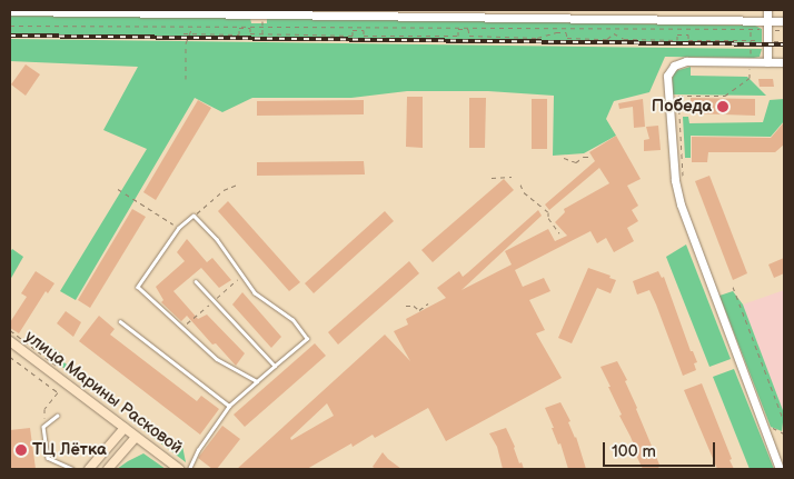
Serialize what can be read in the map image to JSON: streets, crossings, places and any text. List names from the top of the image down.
{
  "streets": {
    "main road": ["улица Марины Расковой"]
  },
  "places": ["Победа", "ТЦ Лётка"],
  "scale_bar": "100 m"
}
